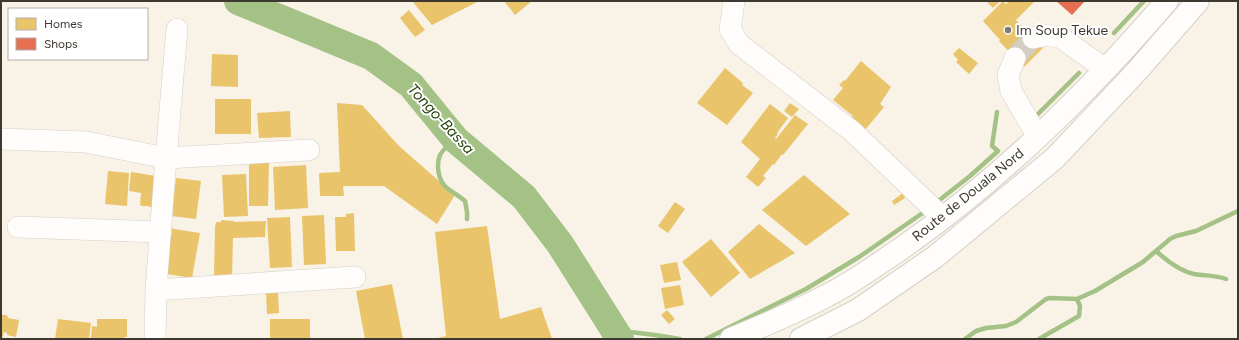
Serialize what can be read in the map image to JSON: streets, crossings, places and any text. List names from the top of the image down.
{
  "streets": {
    "main road": ["Route de Douala Nord"]
  },
  "water": ["Tongo-Bassa"],
  "places": ["Im Soup Tekue"],
  "legend": ["Homes", "Shops"]
}
